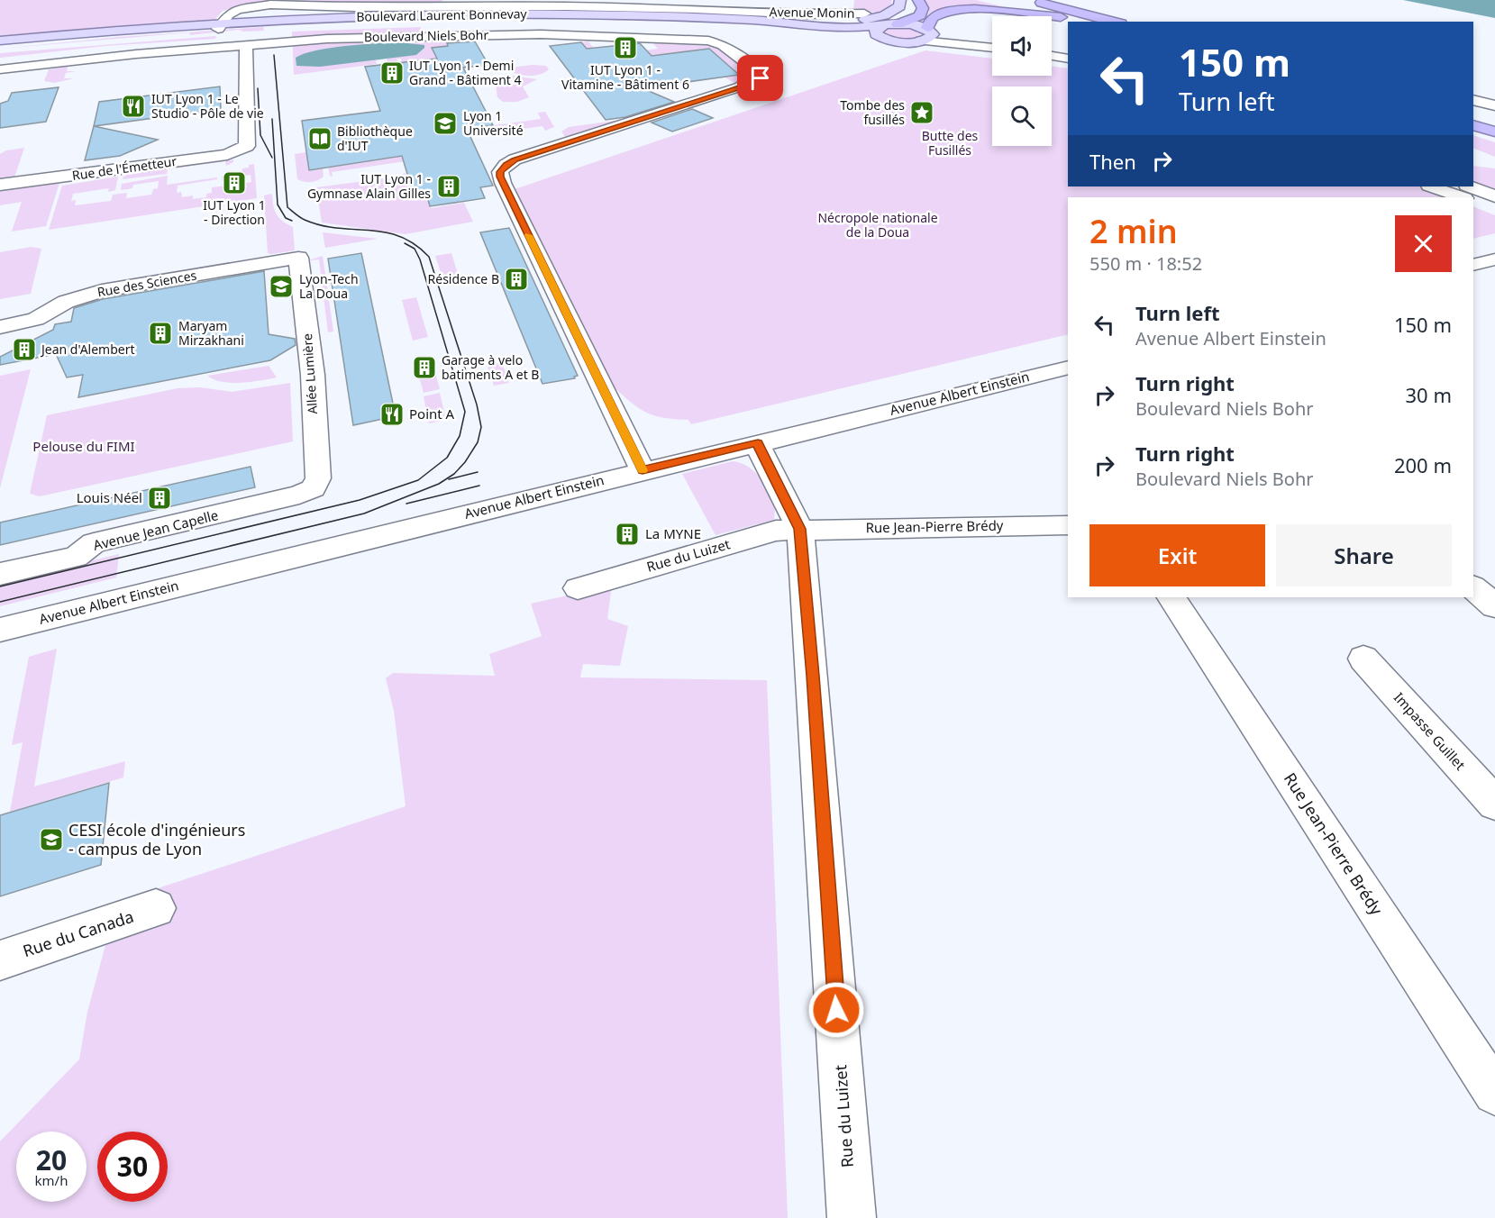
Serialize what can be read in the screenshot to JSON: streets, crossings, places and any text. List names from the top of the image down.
{
  "streets": {
    "main road": ["Boulevard Laurent Bonnevay"],
    "street": [
      "Avenue Monin",
      "Boulevard Niels Bohr",
      "Rue de l'Émetteur",
      "Rue des Sciences",
      "Allée Lumière",
      "Avenue Albert Einstein",
      "Rue Jean-Pierre Brédy",
      "Avenue Jean Capelle",
      "Rue du Luizet",
      "Impasse Guillet",
      "Rue du Canada"
    ]
  },
  "crossings": [
    ["Avenue Monin", "Boulevard Laurent Bonnevay"],
    ["Boulevard Niels Bohr", "Rue de l'Émetteur"],
    ["Boulevard Niels Bohr", "Avenue Albert Einstein"],
    ["Rue des Sciences", "Allée Lumière"],
    ["Allée Lumière", "Avenue Jean Capelle"],
    ["Avenue Albert Einstein", "Rue du Luizet"],
    ["Rue Jean-Pierre Brédy", "Rue du Luizet"]
  ],
  "parks": ["Butte des Fusillés", "Nécropole nationale de la Doua", "Pelouse du FIMI"],
  "places": {
    "building": [
      "IUT Lyon 1 - Vitamine - Bâtiment 6",
      "IUT Lyon 1 - Demi Grand - Bâtiment 4",
      "IUT Lyon 1 - Direction",
      "IUT Lyon 1 - Gymnase Alain Gilles",
      "Résidence B",
      "Maryam Mirzakhani",
      "Jean d'Alembert",
      "Garage à velo batiments A et B",
      "Louis Néel",
      "La MYNE"
    ],
    "restaurant": ["IUT Lyon 1 - Le Studio - Pôle de vie", "Point A"],
    "place": ["Tombe des fusillés"],
    "school or university": ["Lyon 1 Université", "Lyon-Tech La Doua", "CESI école d'ingénieurs - campus de Lyon"],
    "library": ["Bibliothèque d'IUT"]
  },
  "page": {
    "turn": ["150 m", "Turn left"],
    "then": "Then",
    "heading": ["2 min", "550 m · 18:52"],
    "list": [
      {
        "name": "Turn left",
        "note": "Avenue Albert Einstein",
        "value": "150 m"
      },
      {
        "name": "Turn right",
        "note": "Boulevard Niels Bohr",
        "value": "30 m"
      },
      {
        "name": "Turn right",
        "note": "Boulevard Niels Bohr",
        "value": "200 m"
      }
    ],
    "buttons": ["Exit", "Share"],
    "speed": "20 km/h",
    "limit": "30"
  }
}
